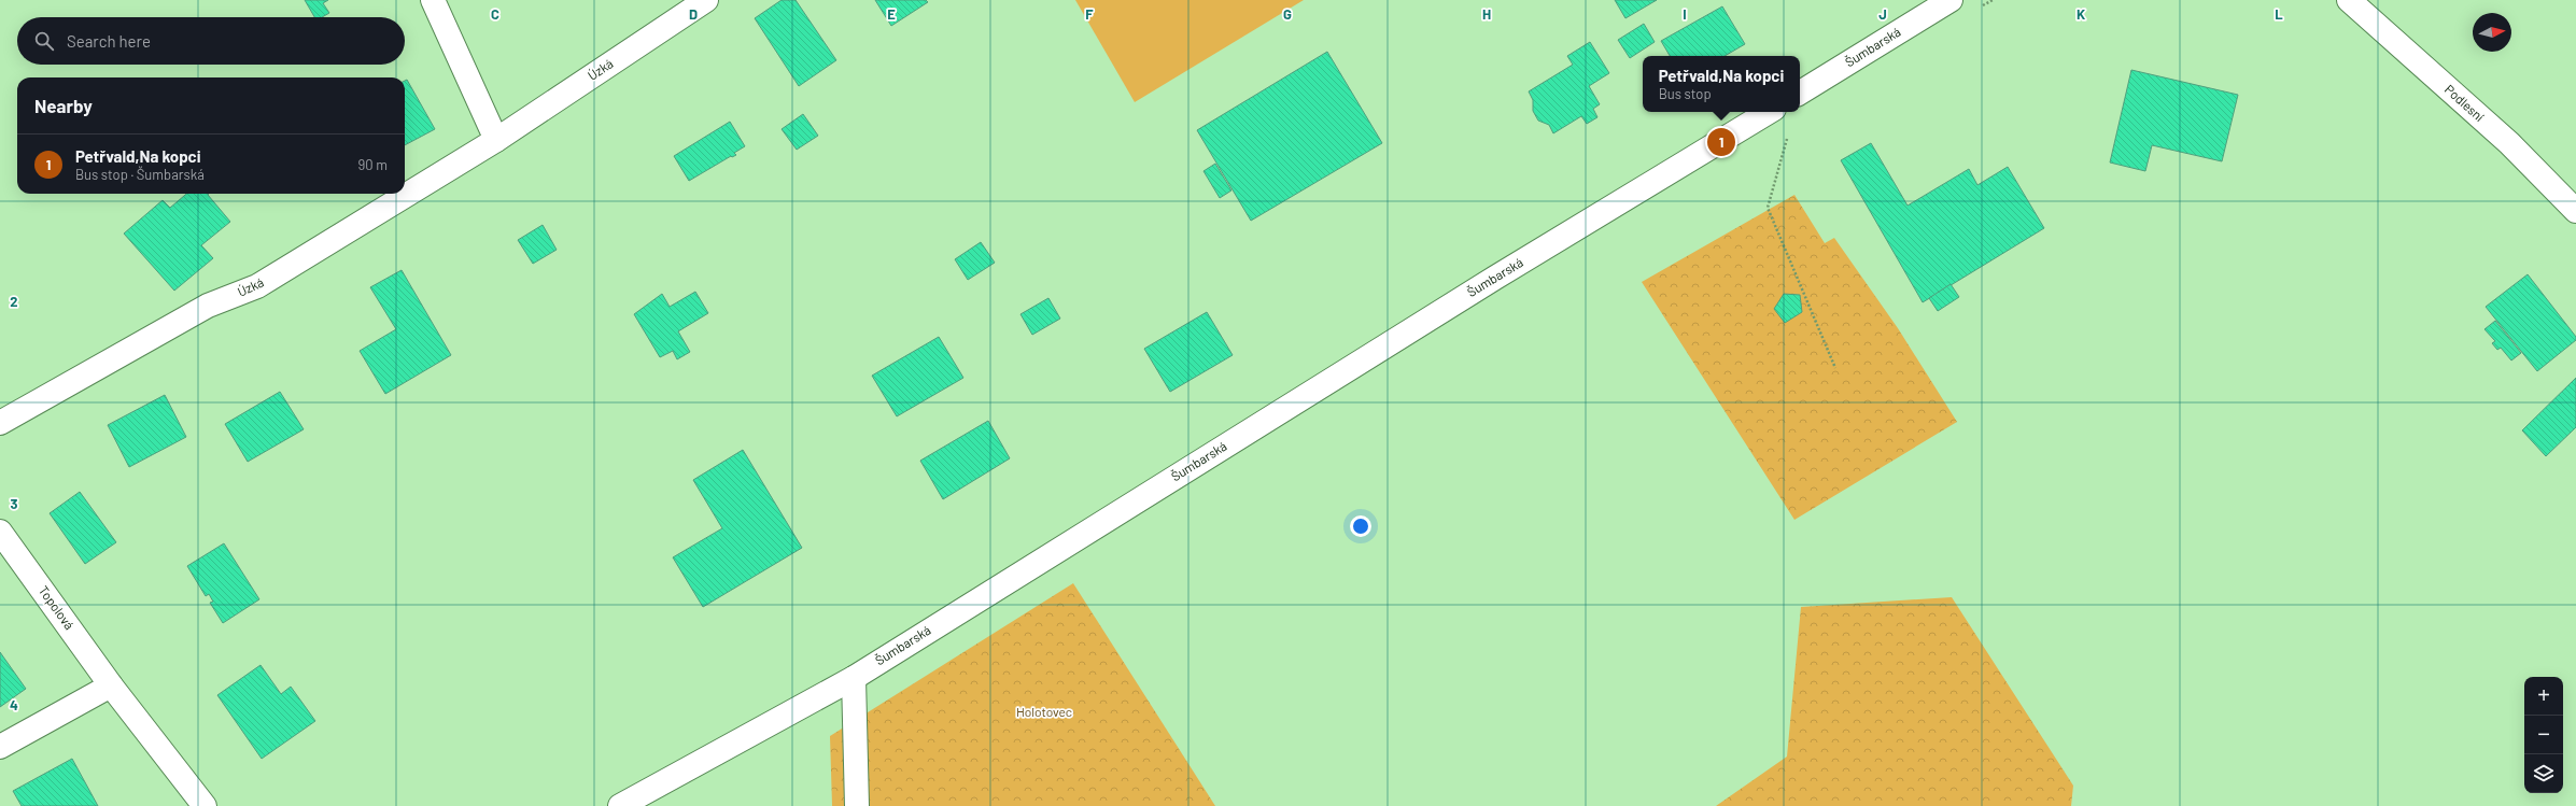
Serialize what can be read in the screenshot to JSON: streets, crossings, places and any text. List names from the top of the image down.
{
  "streets": {
    "street": [
      "Šumbarská",
      "Úzká",
      "Podlesní",
      "Topolová"
    ]
  },
  "parks": ["Holotovec"],
  "north": "right",
  "page": {
    "search": "Search here",
    "popup": ["Petřvald,Na kopci", "Bus stop"],
    "heading": "Nearby",
    "pins": "1",
    "list": [
      {
        "mark": "1",
        "name": "Petřvald,Na kopci",
        "note": "Bus stop · Šumbarská",
        "value": "90 m"
      }
    ],
    "map_buttons": ["+", "−"]
  },
  "grid": {
    "columns": [
      "C",
      "D",
      "E",
      "F",
      "G",
      "H",
      "I",
      "J",
      "K",
      "L"
    ],
    "rows": ["2", "3", "4"]
  }
}
